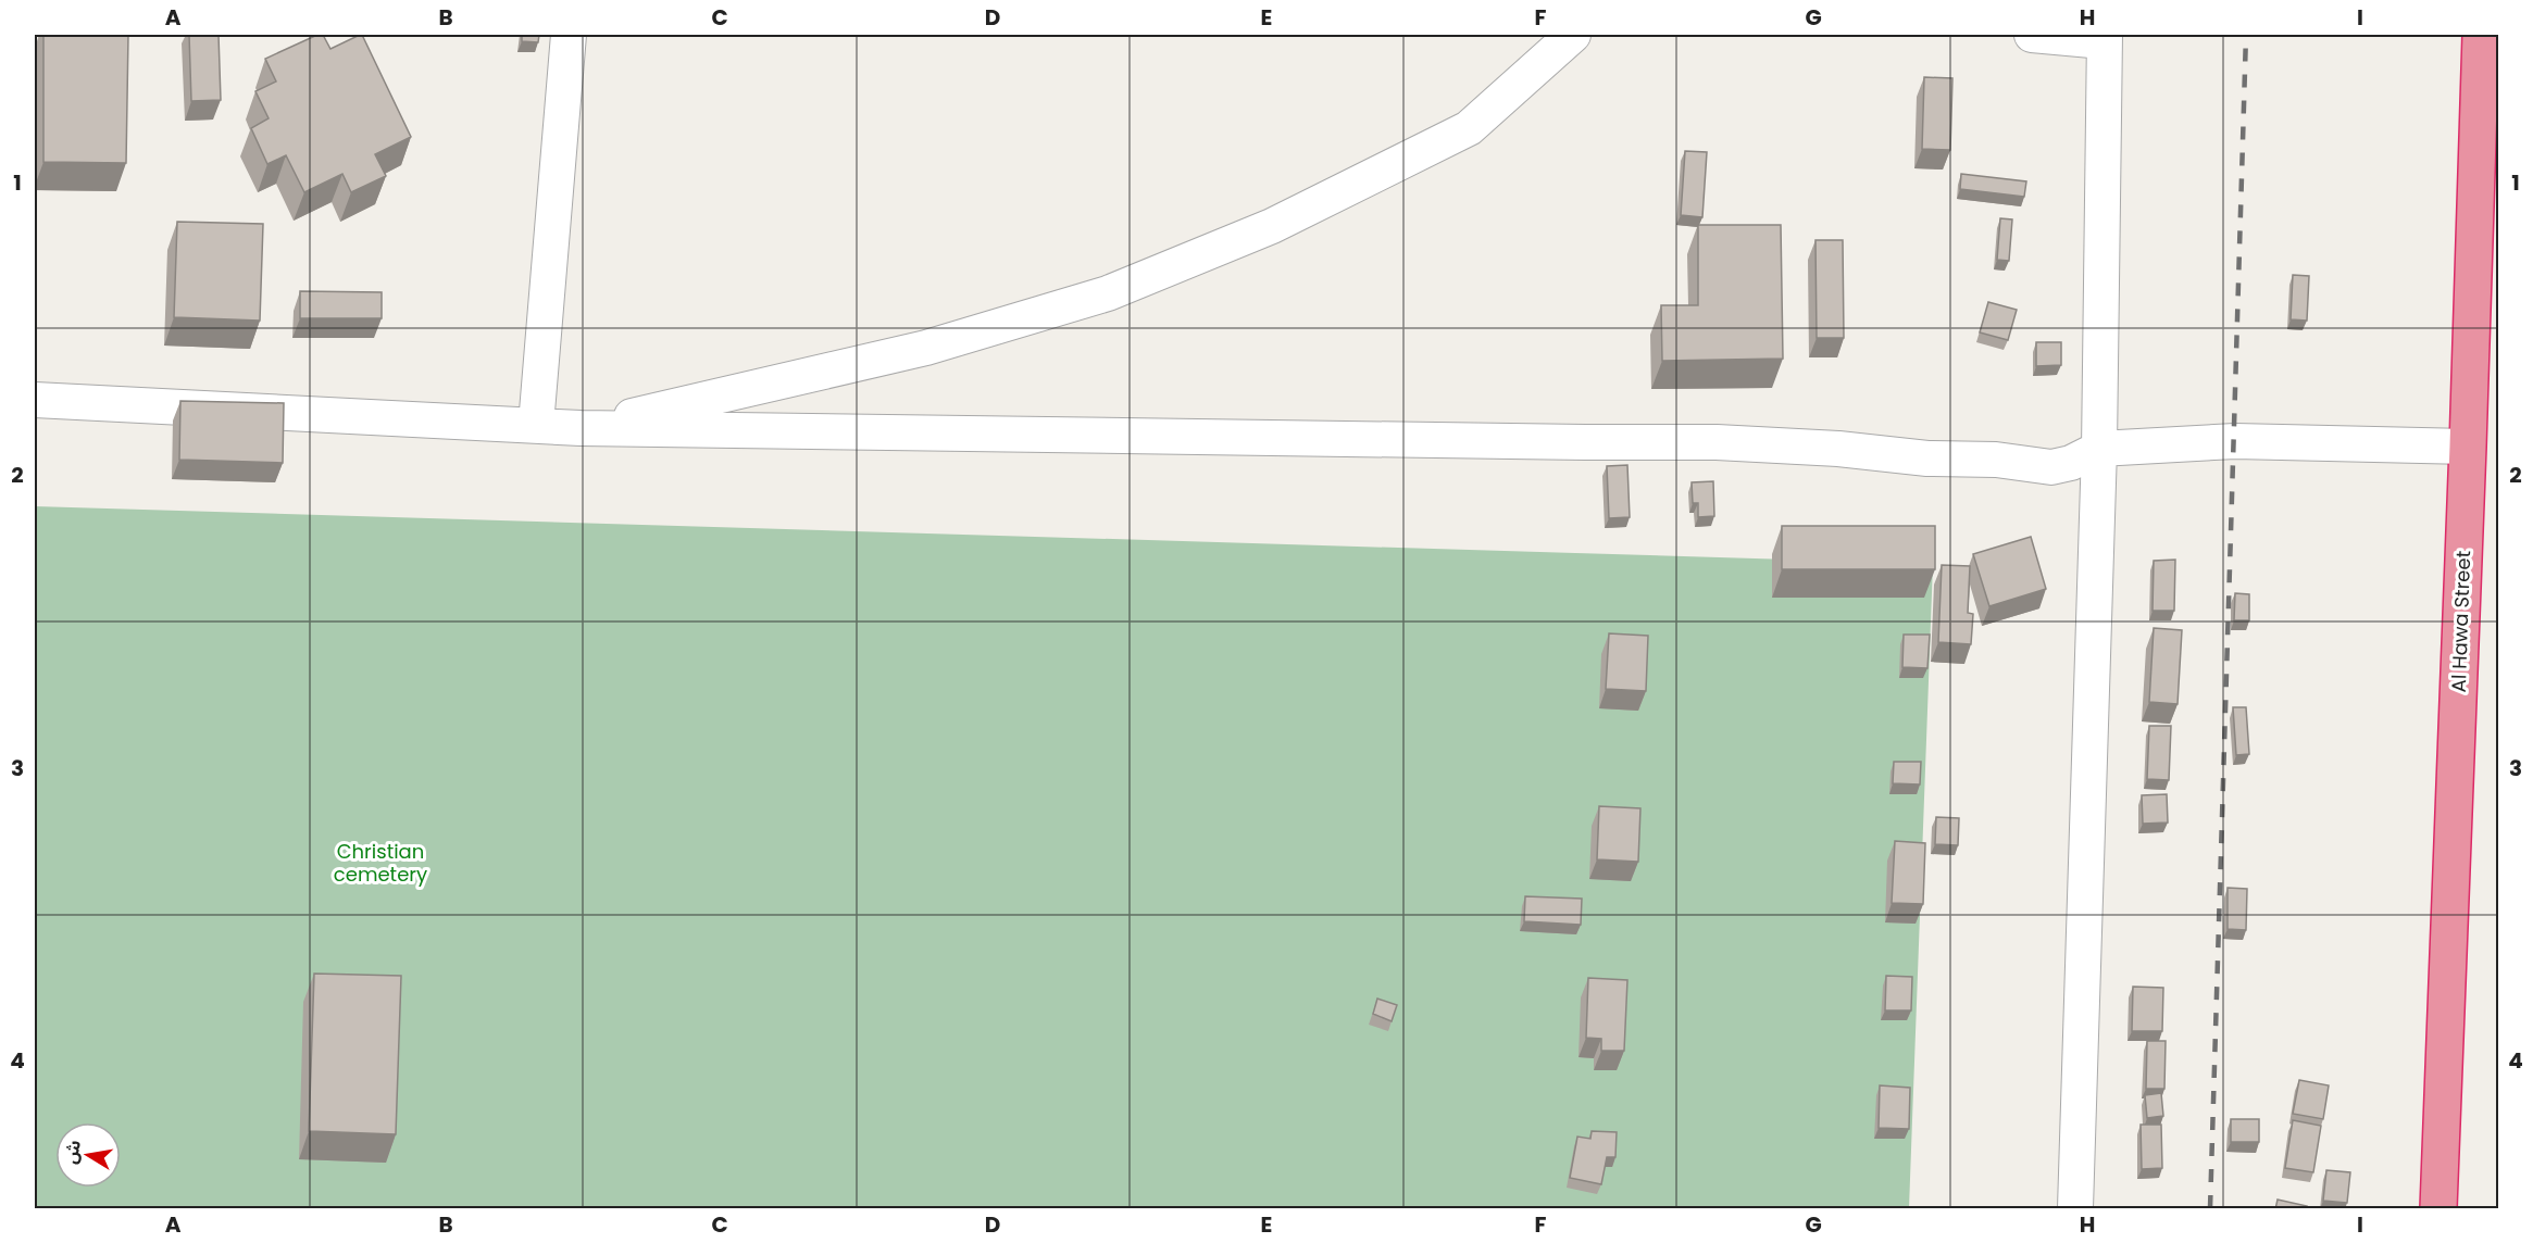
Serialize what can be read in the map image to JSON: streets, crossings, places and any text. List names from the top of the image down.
{
  "streets": {
    "highway": ["Al Hawa Street"]
  },
  "parks": ["Christian cemetery"],
  "north": "left",
  "grid": {
    "columns": [
      "A",
      "B",
      "C",
      "D",
      "E",
      "F",
      "G",
      "H",
      "I"
    ],
    "rows": [
      "1",
      "2",
      "3",
      "4"
    ]
  }
}
